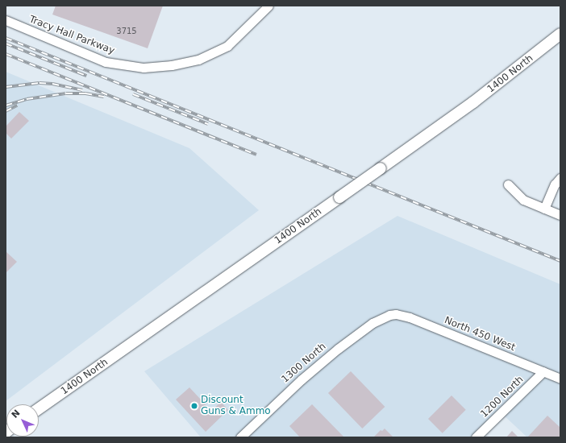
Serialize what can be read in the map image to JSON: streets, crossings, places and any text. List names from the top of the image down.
{
  "streets": {
    "main road": ["1400 North"],
    "street": [
      "Tracy Hall Parkway",
      "North 450 West",
      "1300 North",
      "1200 North"
    ]
  },
  "crossings": [
    ["North 450 West", "1300 North"],
    ["North 450 West", "1200 North"]
  ],
  "places": ["Discount Guns & Ammo"],
  "house_numbers": ["3715"],
  "north": "top left"
}
